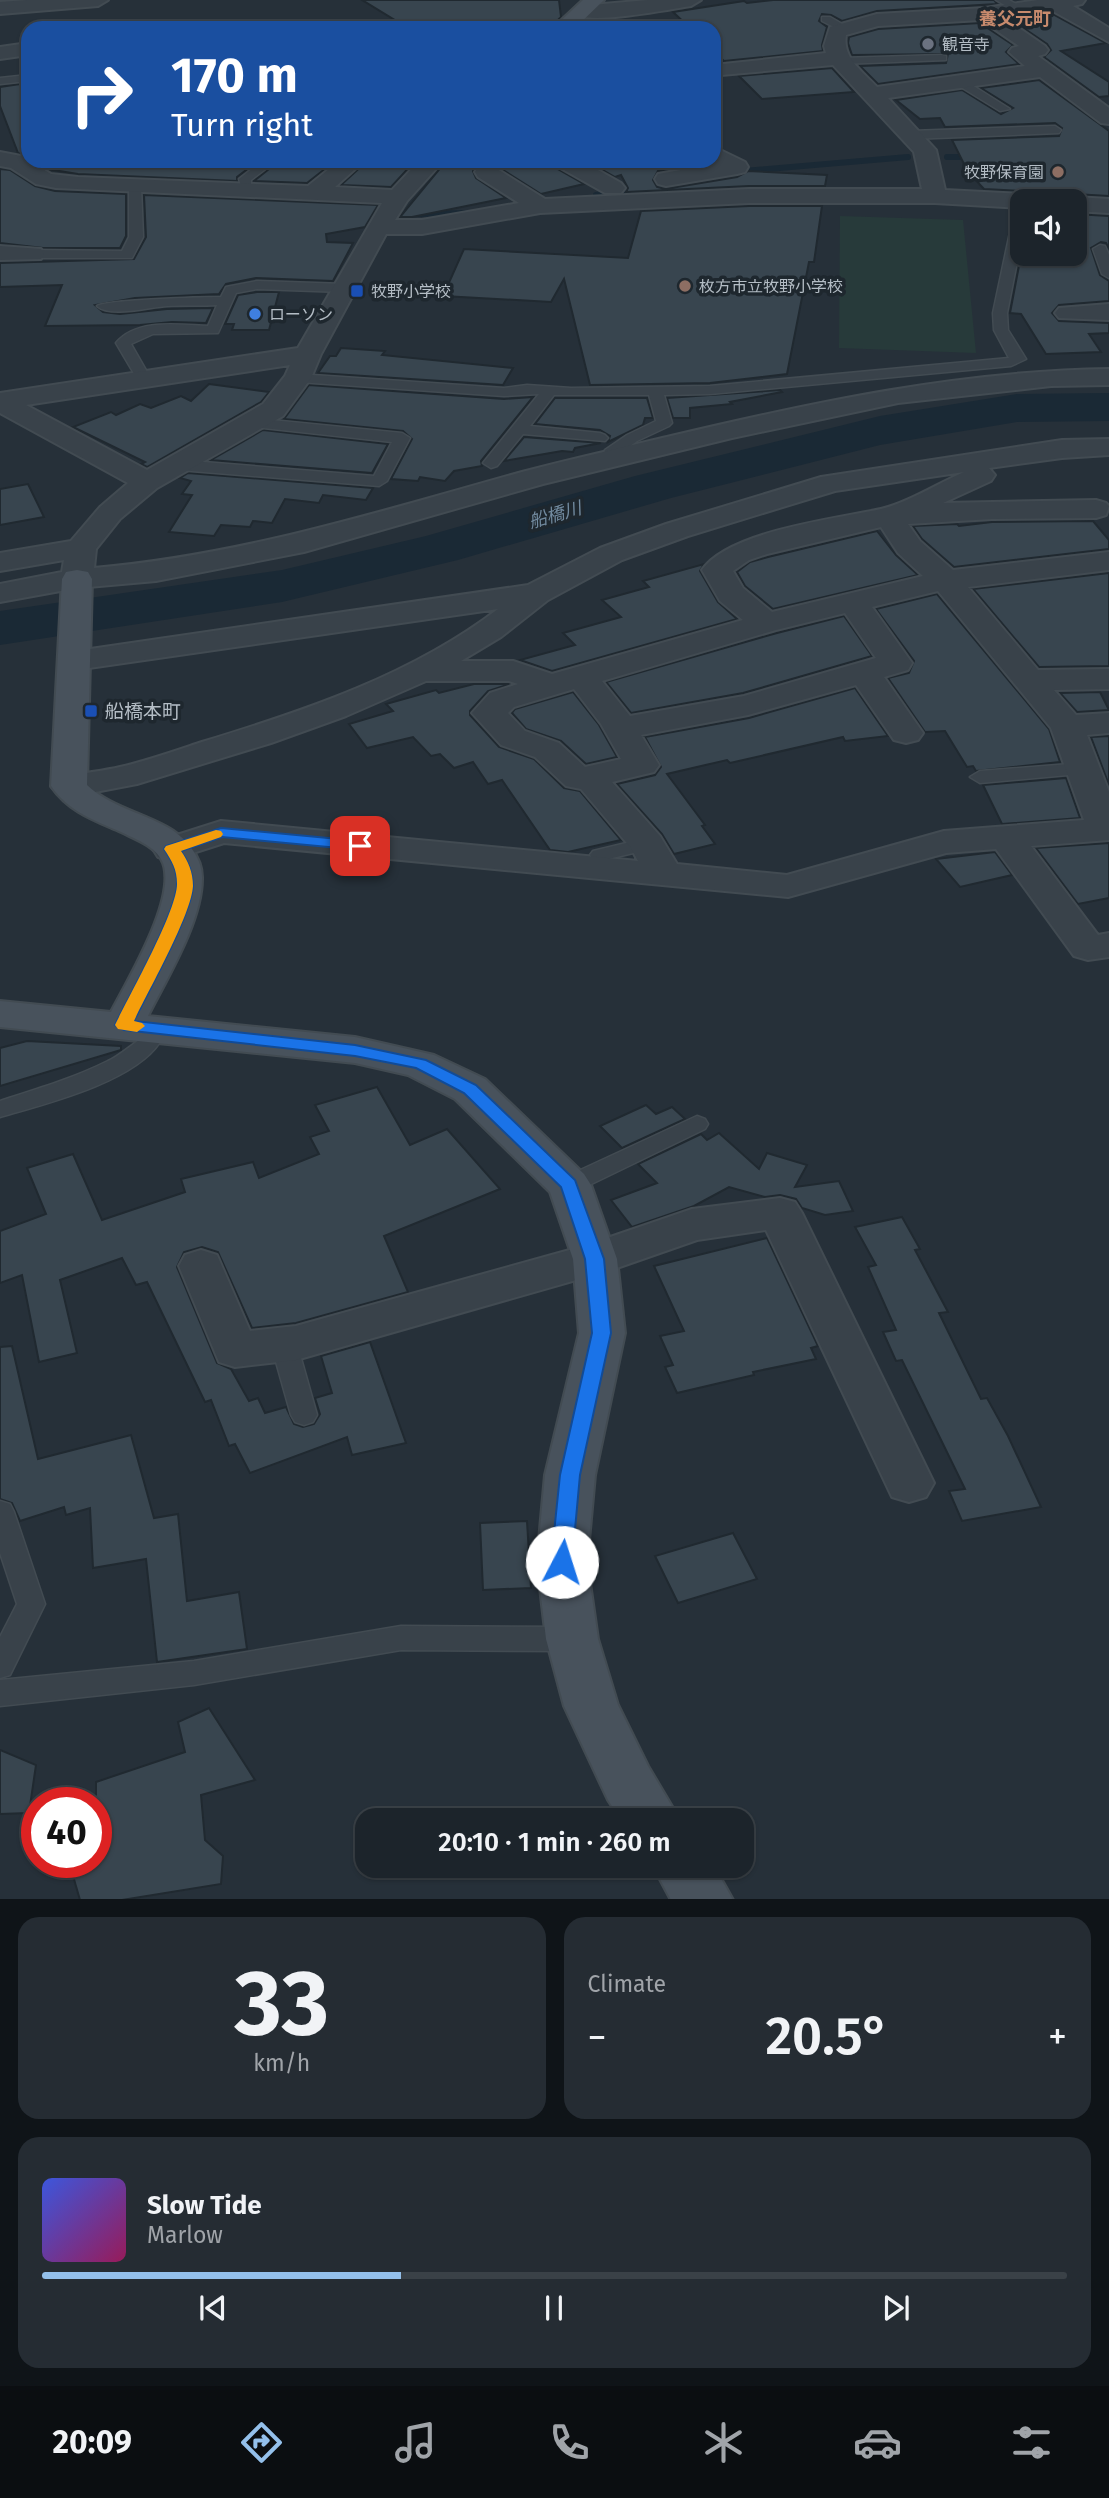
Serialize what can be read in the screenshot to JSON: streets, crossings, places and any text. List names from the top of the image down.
{
  "districts": ["養父元町"],
  "water": ["船橋川"],
  "places": {
    "other": [
      "観音寺",
      "牧野保育園",
      "枚方市立牧野小学校",
      "ローソン"
    ],
    "transit": ["牧野小学校", "船橋本町"]
  },
  "page": {
    "turn": ["170 m", "Turn right"],
    "limit": "40",
    "trip": "20:10 · 1 min · 260 m",
    "tile": [
      ["33", "km/h"],
      "Climate"
    ],
    "heat": ["−", "20.5°", "+"],
    "song": ["Slow Tide", "Marlow"],
    "tabs": "20:09"
  }
}
